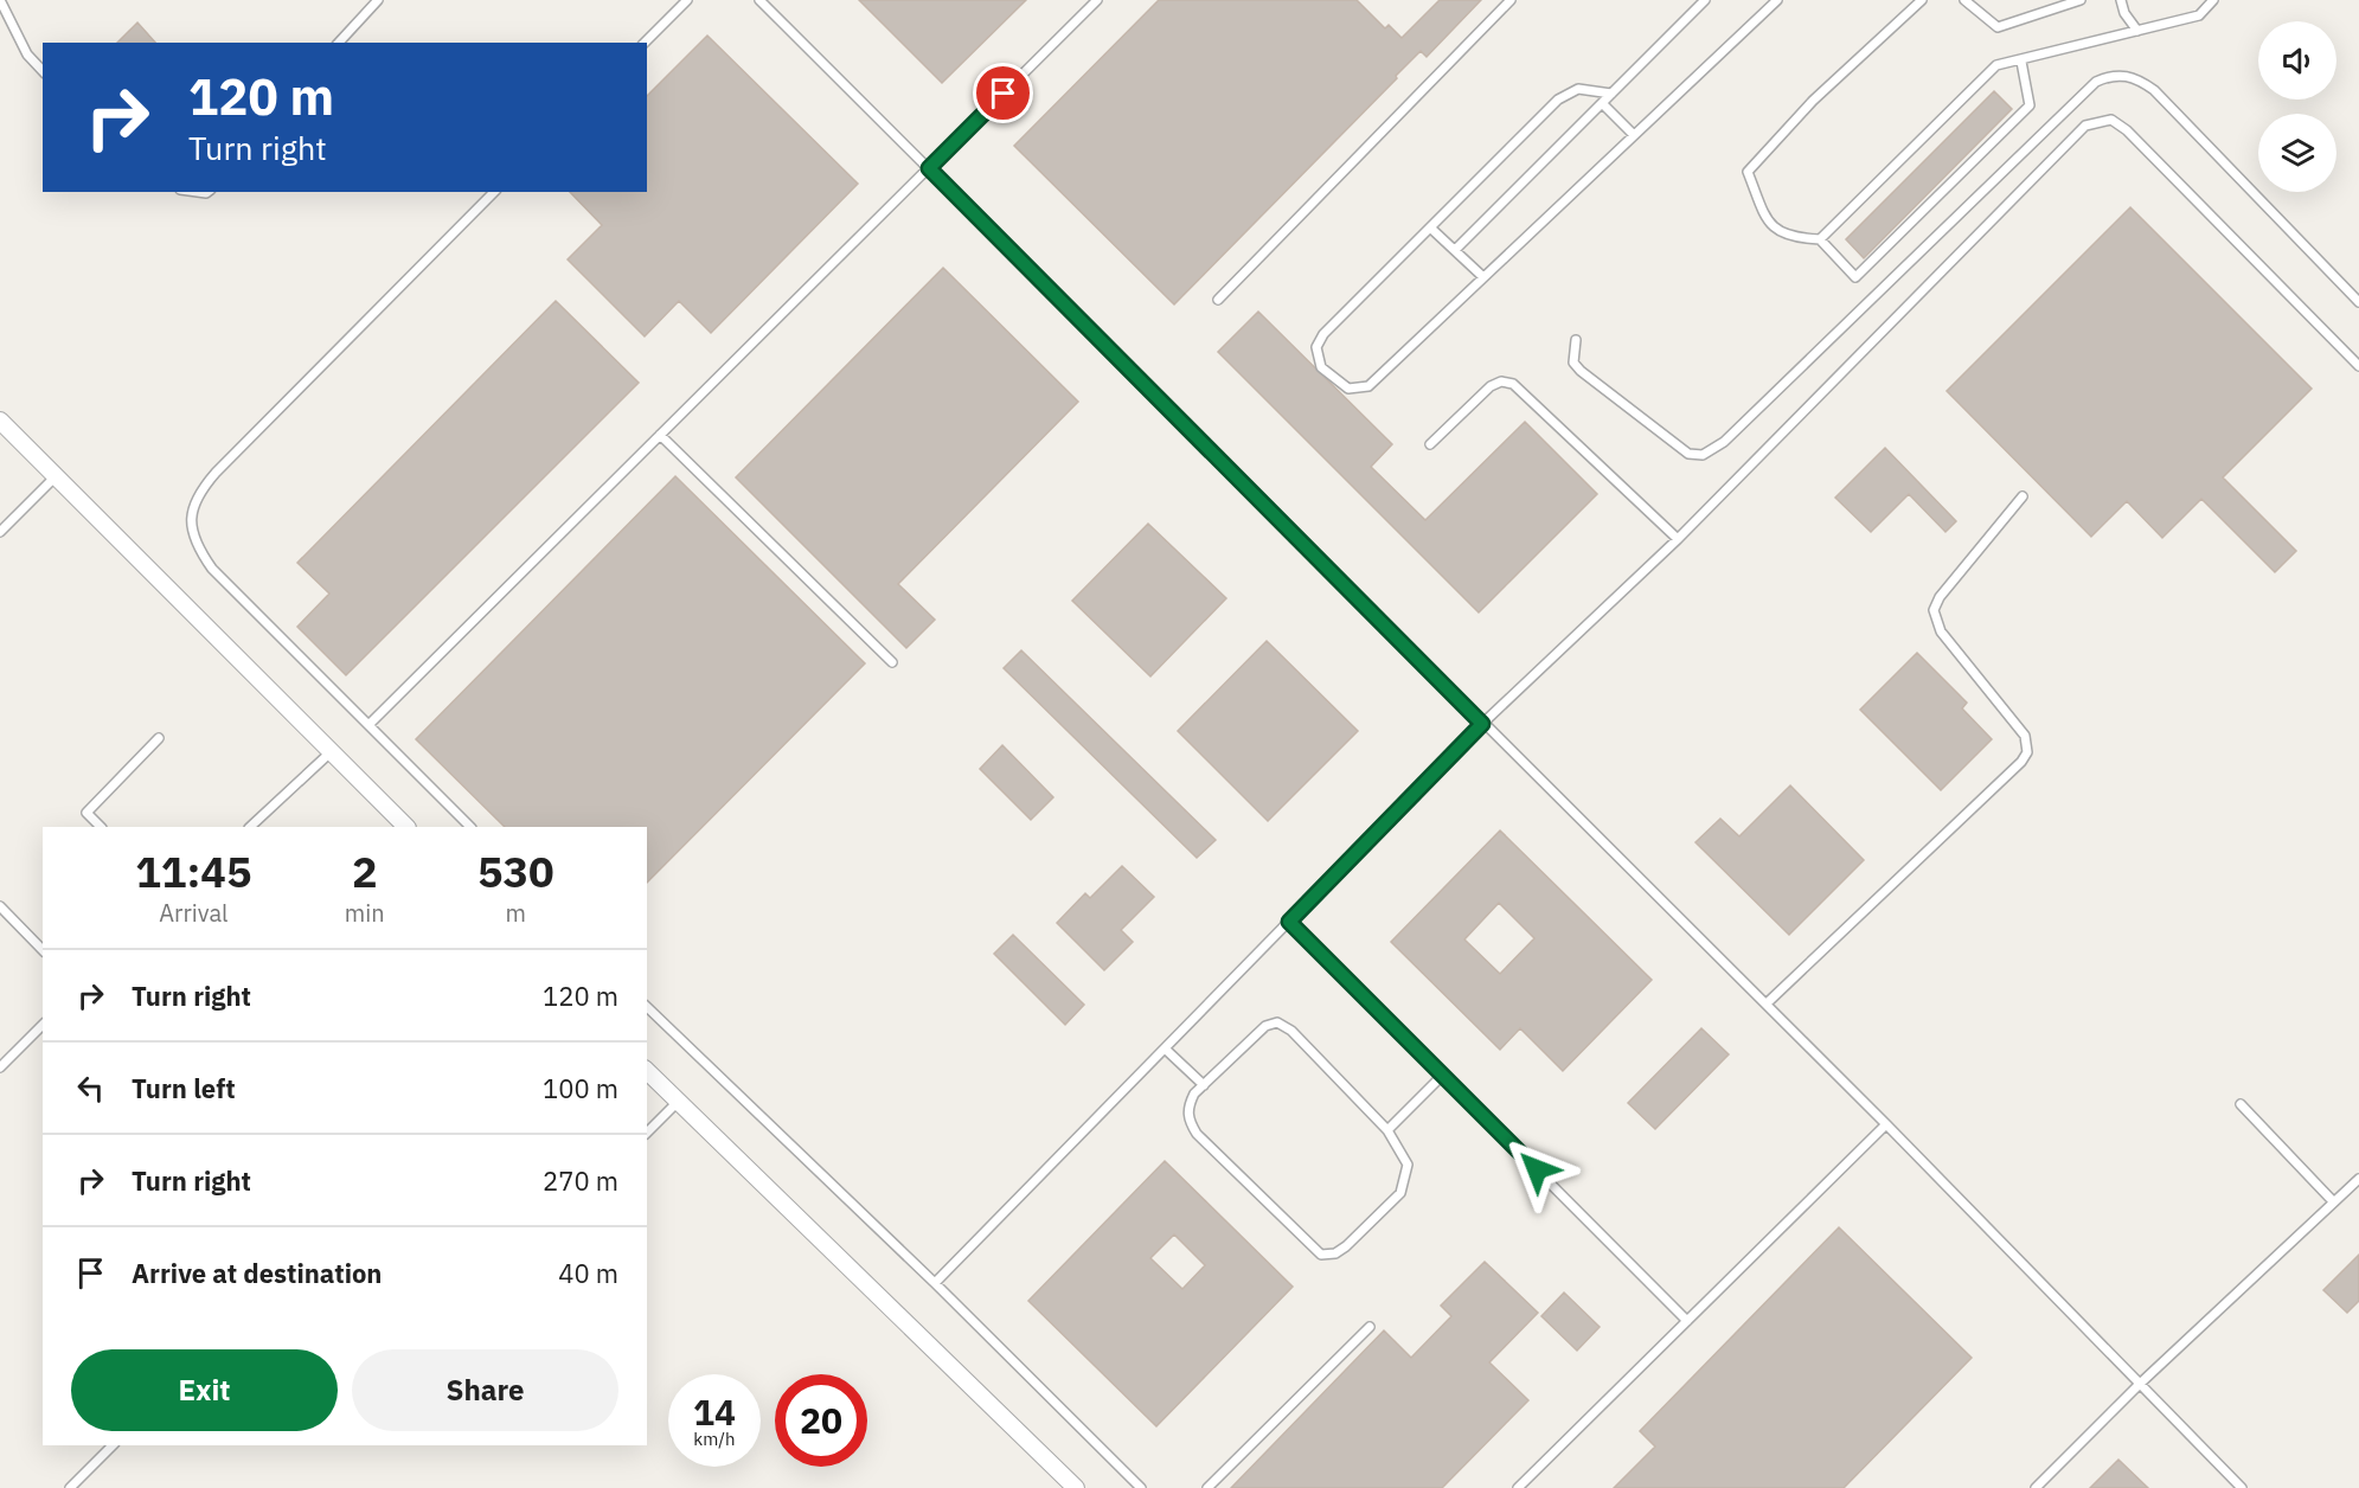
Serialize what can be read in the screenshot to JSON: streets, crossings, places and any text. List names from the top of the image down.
{
  "page": {
    "turn": ["120 m", "Turn right"],
    "eta": [
      "11:45",
      "Arrival",
      "2",
      "min",
      "530",
      "m"
    ],
    "list": [
      {
        "name": "Turn right",
        "value": "120 m"
      },
      {
        "name": "Turn left",
        "value": "100 m"
      },
      {
        "name": "Turn right",
        "value": "270 m"
      },
      {
        "name": "Arrive at destination",
        "value": "40 m"
      }
    ],
    "buttons": ["Exit", "Share"],
    "speed": "14 km/h",
    "limit": "20"
  }
}
